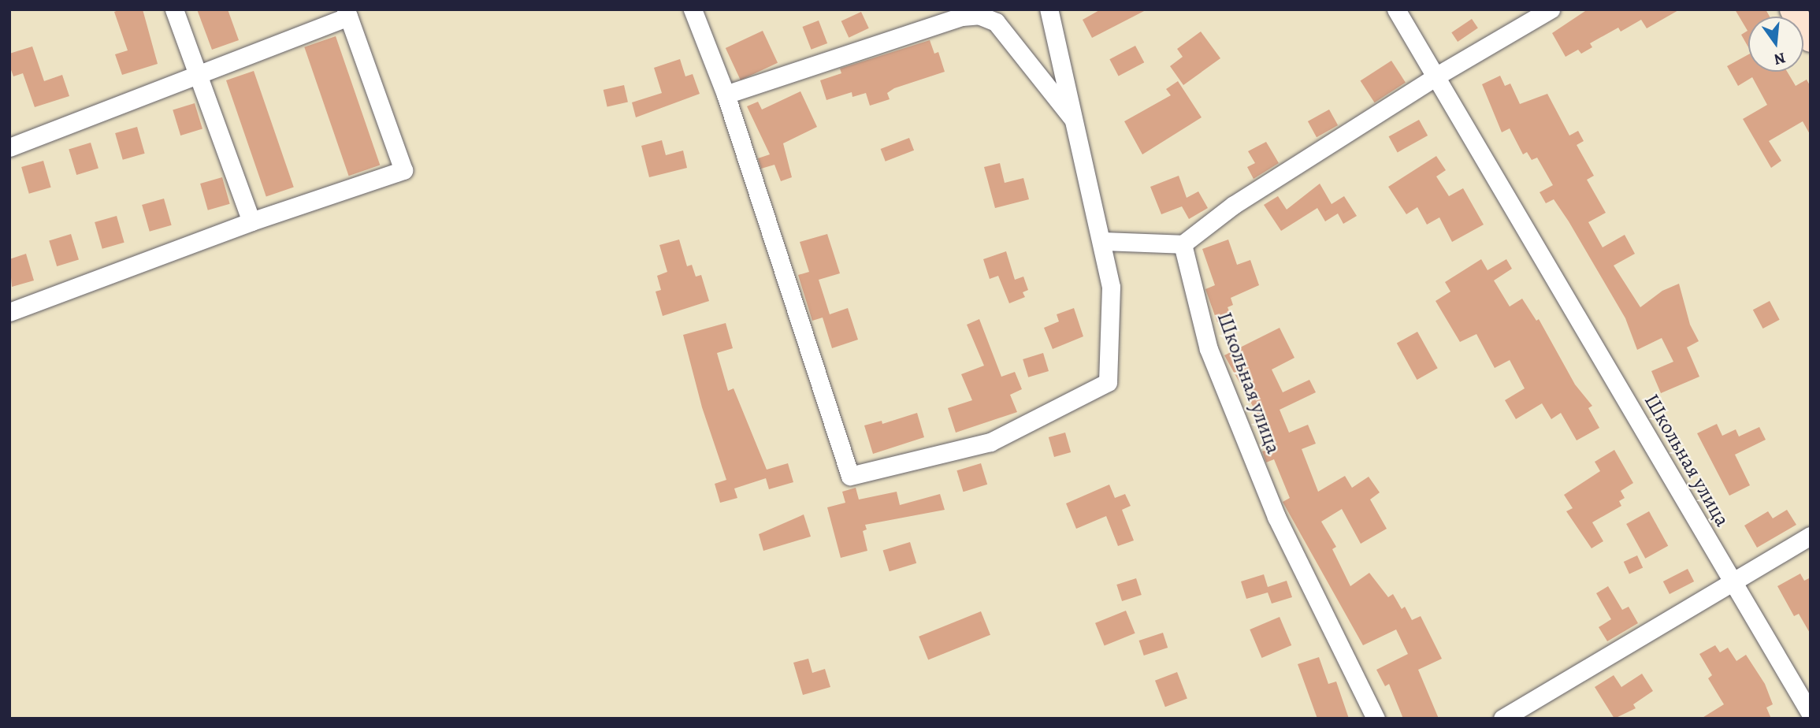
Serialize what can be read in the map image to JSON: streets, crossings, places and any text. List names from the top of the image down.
{
  "streets": {
    "street": ["Школьная улица"]
  },
  "north": "bottom"
}
